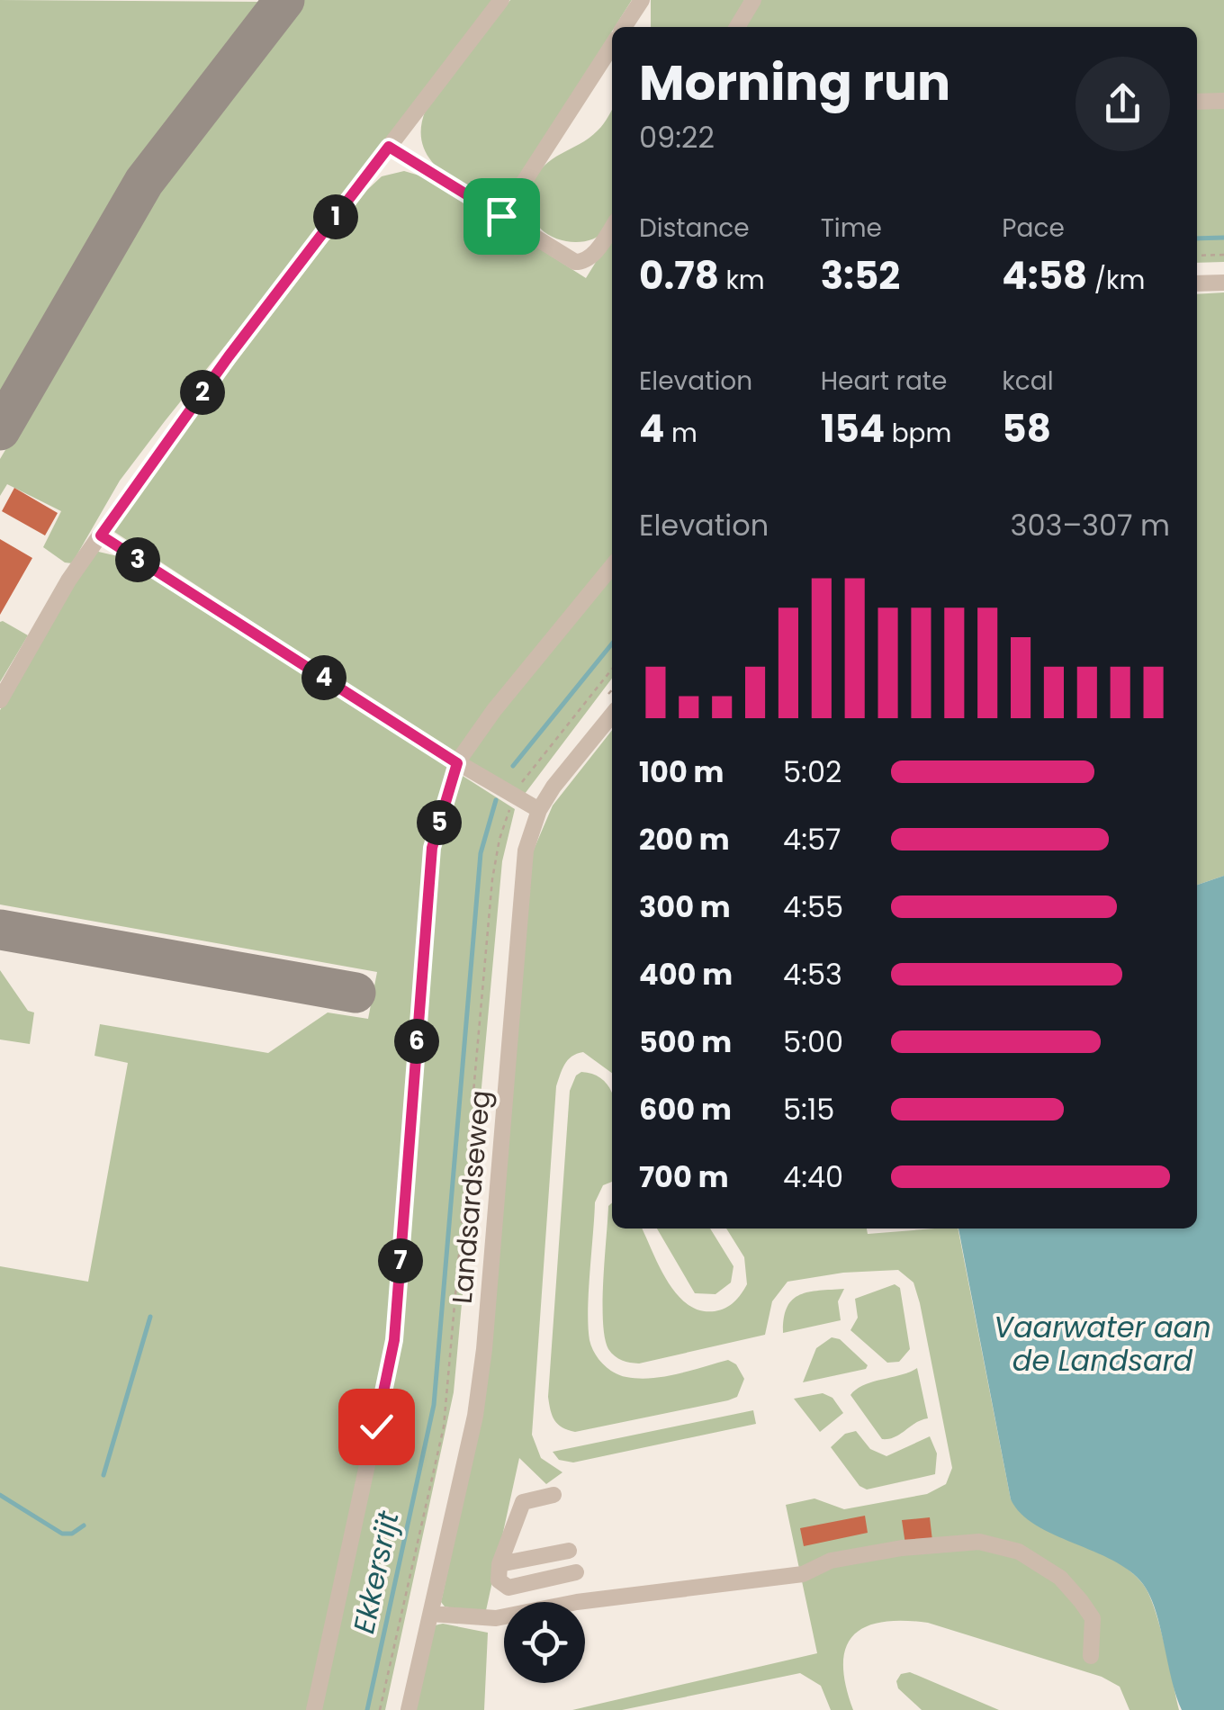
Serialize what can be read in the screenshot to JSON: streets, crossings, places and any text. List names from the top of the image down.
{
  "streets": {
    "street": ["Landsardseweg"]
  },
  "water": ["Vaarwater aan de Landsard", "Ekkersrijt"],
  "page": {
    "heading": ["Morning run", "09:22"],
    "stats": [
      ["Distance", "0.78 km"],
      ["Time", "3:52"],
      ["Pace", "4:58 /km"],
      ["Elevation", "4 m"],
      ["Heart rate", "154 bpm"],
      ["kcal", "58"]
    ],
    "pins": [
      "1",
      "2",
      "3",
      "4",
      "5",
      "6",
      "7"
    ],
    "chart": ["Elevation", "303–307 m"],
    "list": [
      {
        "name": "100 m",
        "note": "5:02"
      },
      {
        "name": "200 m",
        "note": "4:57"
      },
      {
        "name": "300 m",
        "note": "4:55"
      },
      {
        "name": "400 m",
        "note": "4:53"
      },
      {
        "name": "500 m",
        "note": "5:00"
      },
      {
        "name": "600 m",
        "note": "5:15"
      },
      {
        "name": "700 m",
        "note": "4:40"
      }
    ]
  }
}
